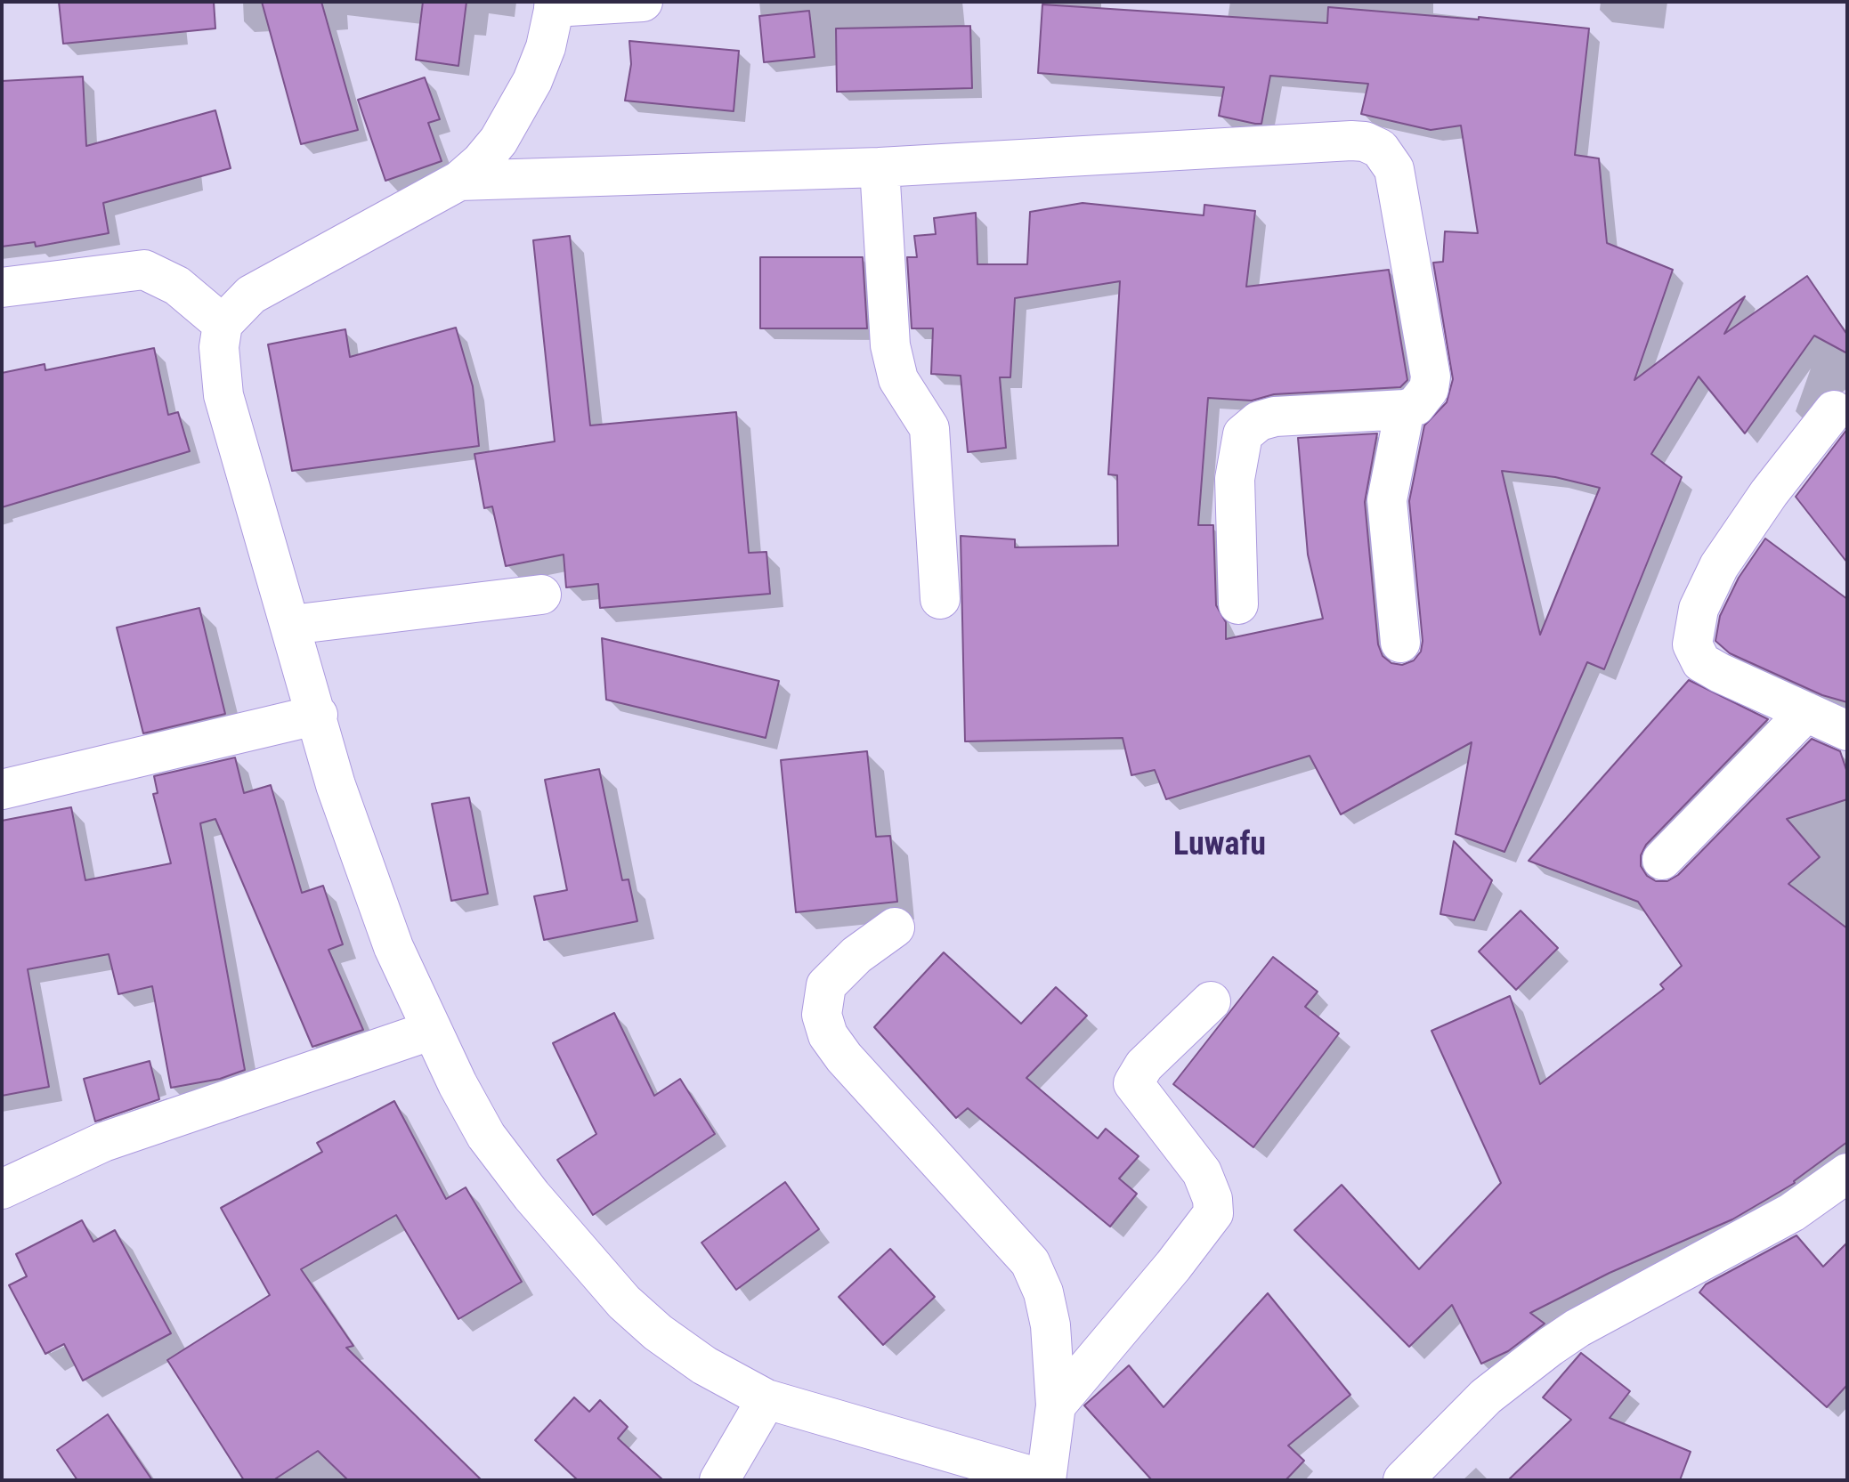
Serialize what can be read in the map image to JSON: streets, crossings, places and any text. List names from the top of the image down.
{
  "districts": ["Luwafu"]
}
